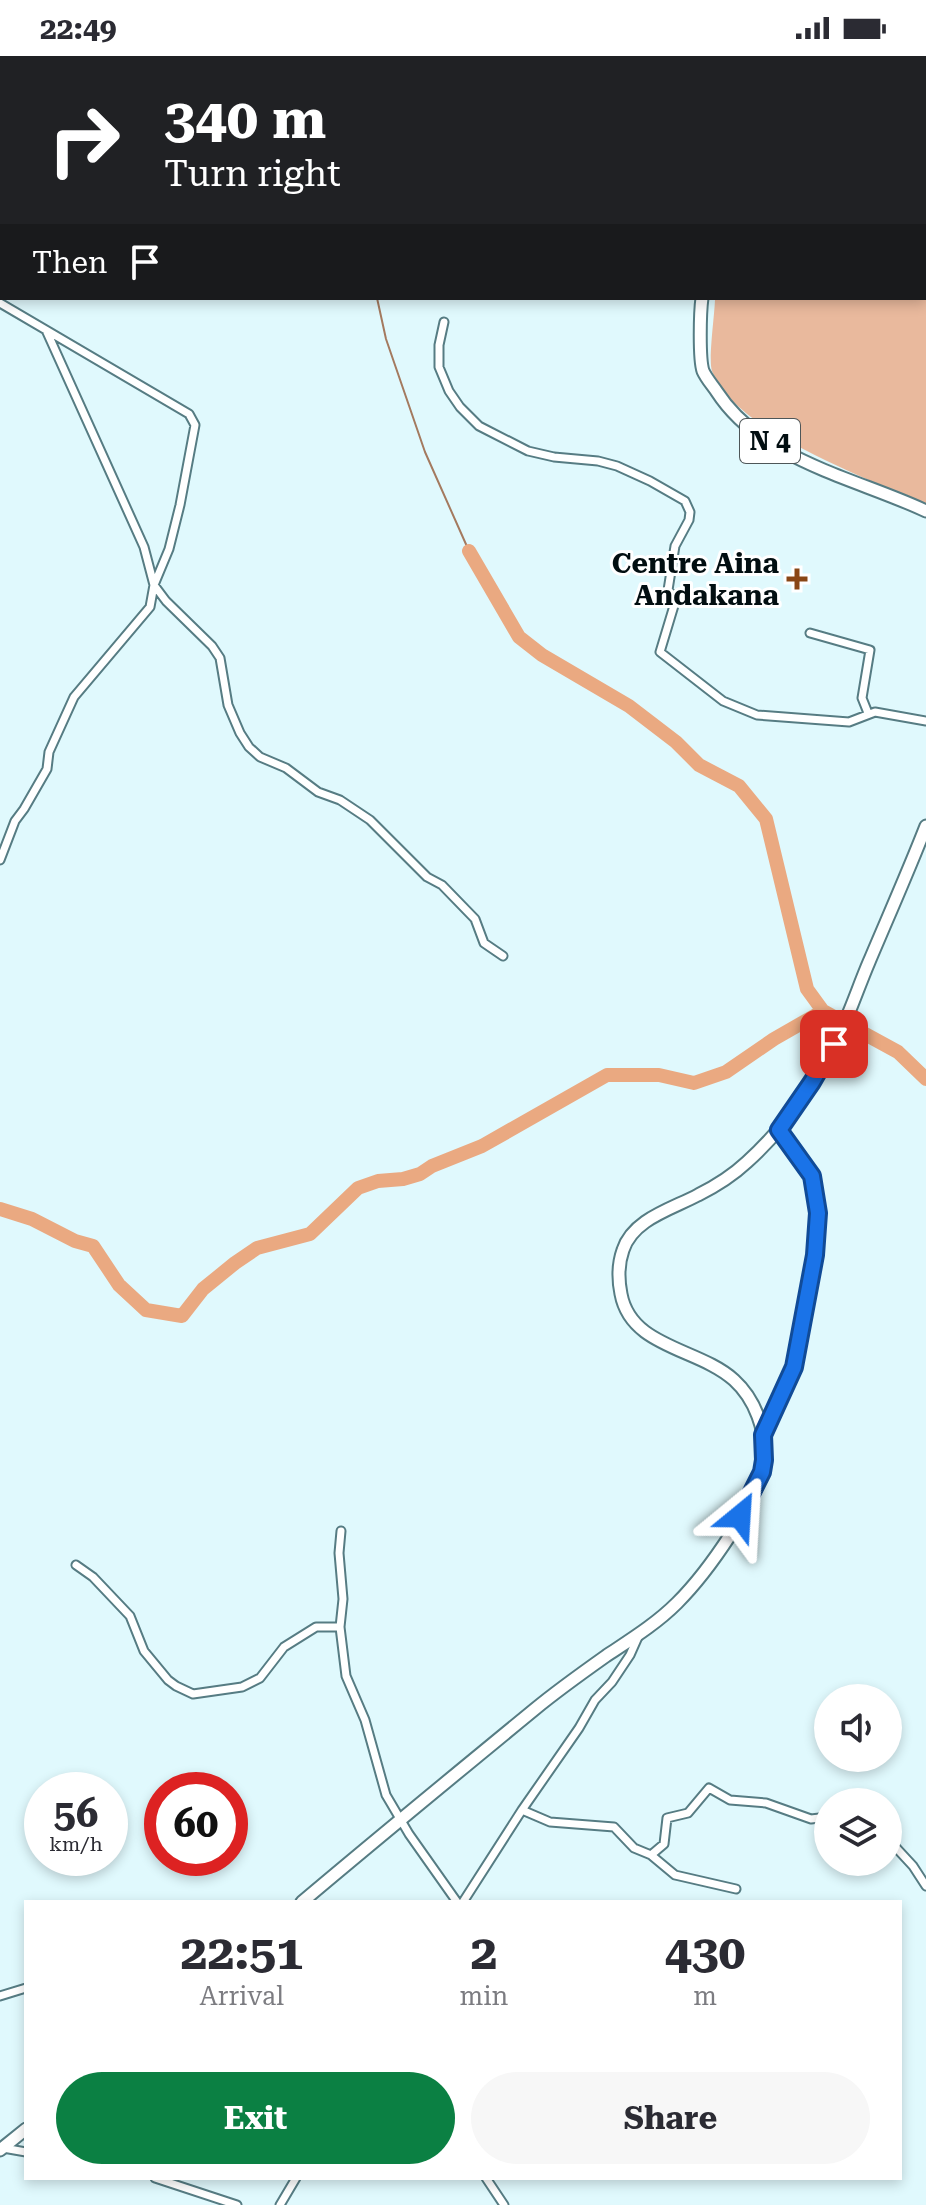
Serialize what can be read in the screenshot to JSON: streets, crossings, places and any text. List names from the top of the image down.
{
  "streets": {
    "main road": ["N 4"]
  },
  "places": {
    "health": ["Centre Aina Andakana"]
  },
  "page": {
    "status": "22:49",
    "turn": ["340 m", "Turn right"],
    "then": "Then",
    "speed": "56 km/h",
    "limit": "60",
    "eta": [
      "22:51",
      "Arrival",
      "2",
      "min",
      "430",
      "m"
    ],
    "buttons": ["Exit", "Share"]
  }
}
